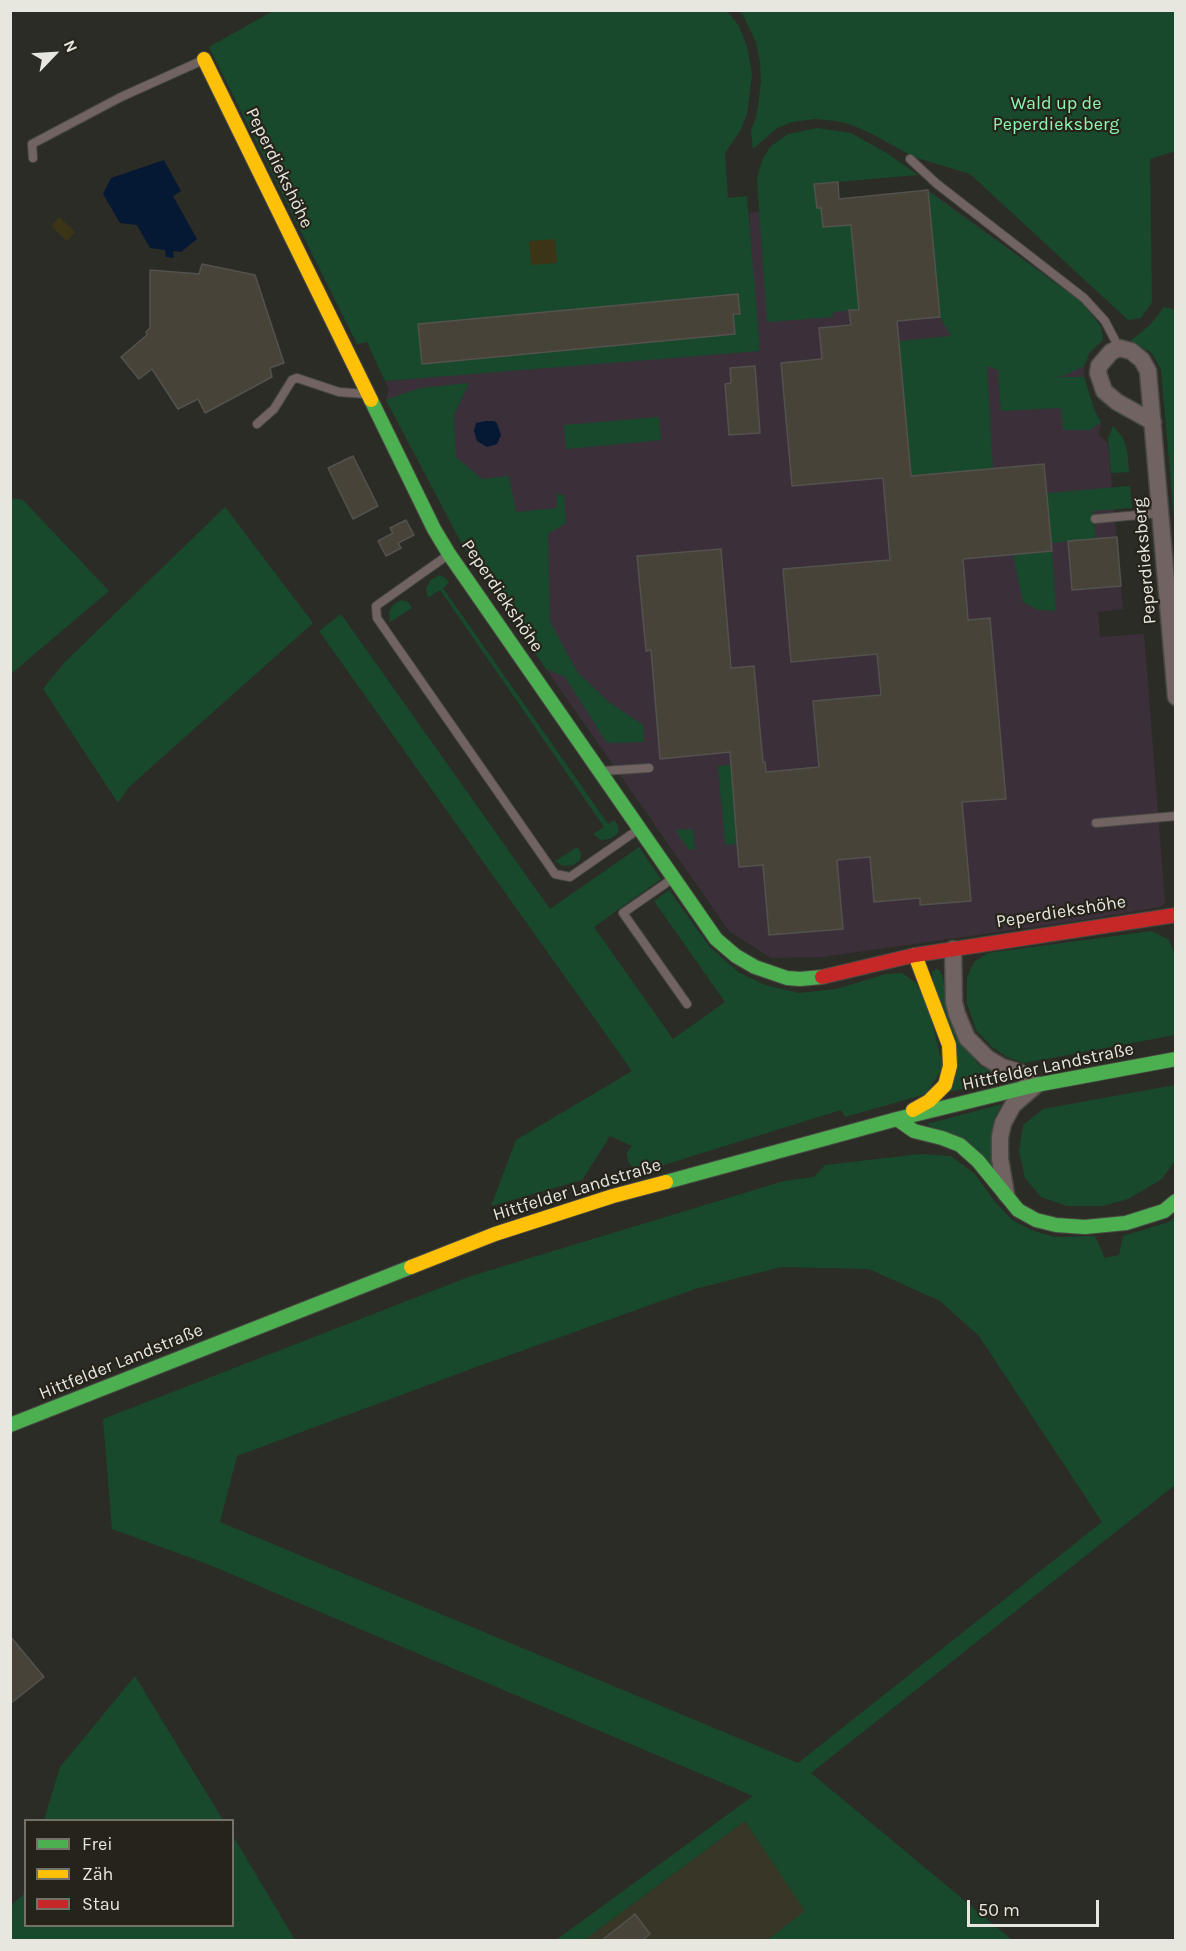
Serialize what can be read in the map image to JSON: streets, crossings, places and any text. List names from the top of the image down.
{
  "streets": {
    "street": ["Peperdiekshöhe", "Peperdieksberg", "Hittfelder Landstraße"]
  },
  "parks": ["Wald up de Peperdieksberg"],
  "legend": ["Frei", "Zäh", "Stau"],
  "scale_bar": "50 m",
  "north": "top right"
}
